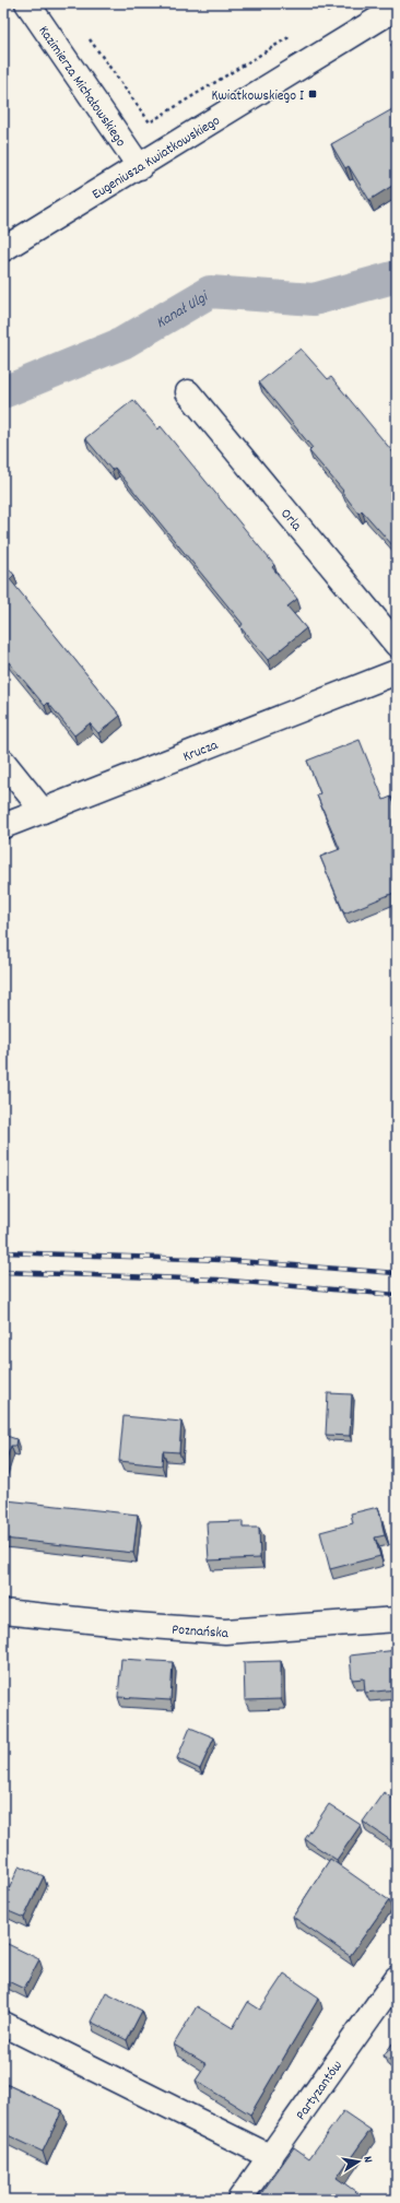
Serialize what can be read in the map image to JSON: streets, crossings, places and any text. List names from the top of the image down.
{
  "streets": {
    "street": [
      "Kazimierza Michałowskiego",
      "Eugeniusza Kwiatkowskiego",
      "Orla",
      "Krucza",
      "Poznańska",
      "Partyzantów"
    ]
  },
  "crossings": [
    ["Kazimierza Michałowskiego", "Eugeniusza Kwiatkowskiego"]
  ],
  "water": ["Kanał Ulgi"],
  "places": {
    "transit": ["Kwiatkowskiego I"]
  },
  "north": "right"
}
